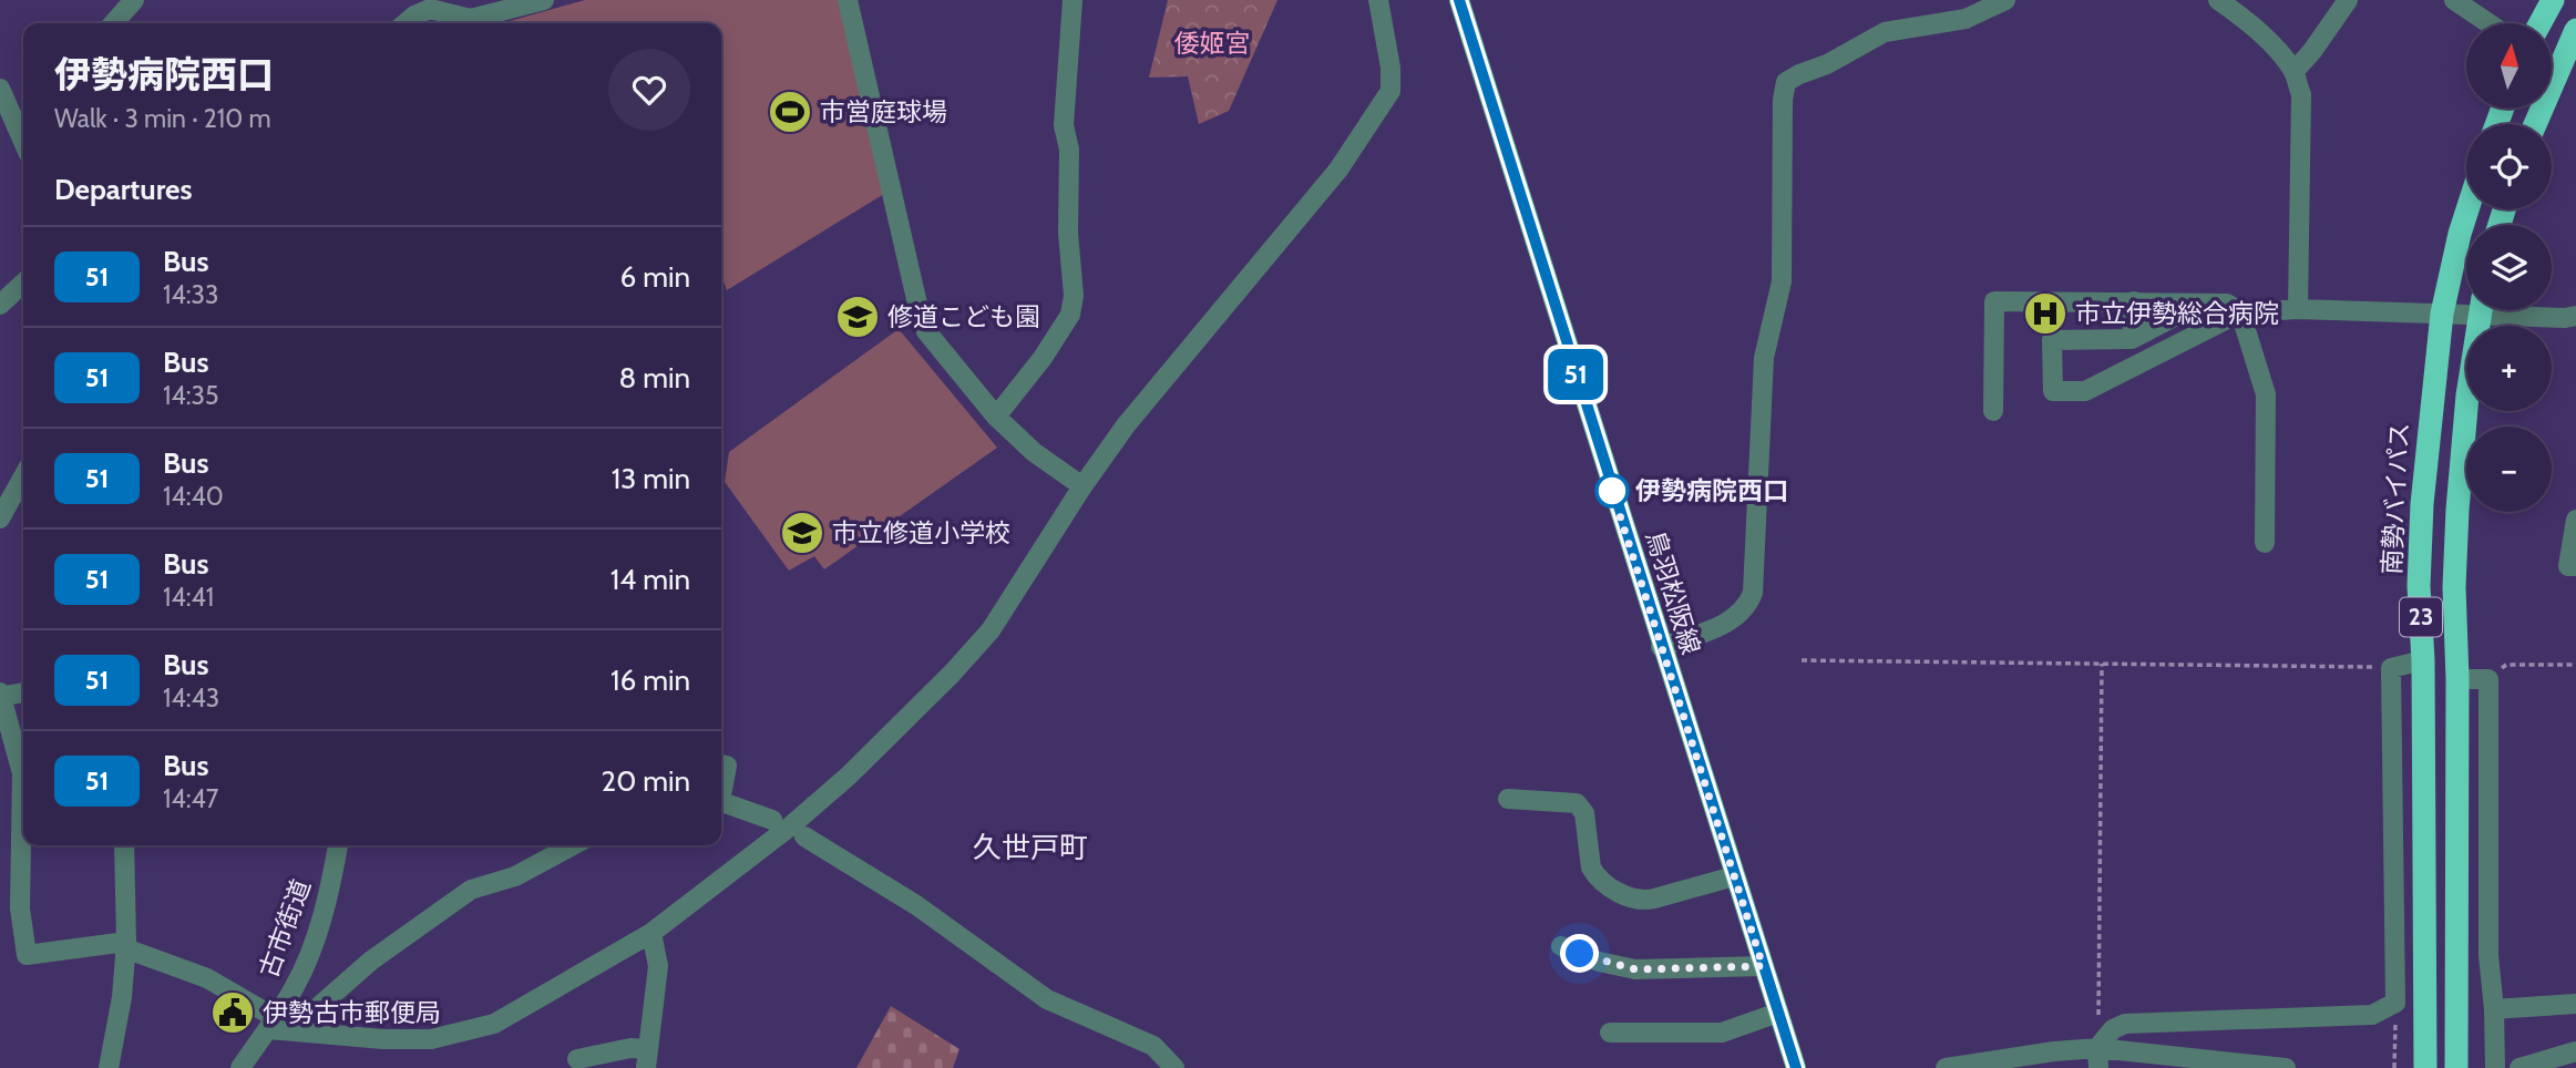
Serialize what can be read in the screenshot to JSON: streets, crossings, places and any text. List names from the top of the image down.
{
  "streets": {
    "highway": ["南勢バイパス", "23"],
    "main road": ["鳥羽松阪線"],
    "street": ["古市街道"]
  },
  "districts": ["久世戸町"],
  "parks": ["倭姬宮"],
  "places": {
    "sports": ["市営庭球場"],
    "hospital": ["市立伊勢総合病院"],
    "school or university": ["修道こども園", "市立修道小学校"],
    "other": ["伊勢病院西口"],
    "public building": ["伊勢古市郵便局"]
  },
  "lines": ["bus line 51"],
  "north": "top",
  "page": {
    "on_map": "51",
    "map_buttons": ["+", "−"],
    "heading": [
      ["伊勢病院西口", "Walk · 3 min · 210 m"],
      "Departures"
    ],
    "list": [
      {
        "mark": "51",
        "name": "Bus",
        "note": "14:33",
        "value": "6 min"
      },
      {
        "mark": "51",
        "name": "Bus",
        "note": "14:35",
        "value": "8 min"
      },
      {
        "mark": "51",
        "name": "Bus",
        "note": "14:40",
        "value": "13 min"
      },
      {
        "mark": "51",
        "name": "Bus",
        "note": "14:41",
        "value": "14 min"
      },
      {
        "mark": "51",
        "name": "Bus",
        "note": "14:43",
        "value": "16 min"
      },
      {
        "mark": "51",
        "name": "Bus",
        "note": "14:47",
        "value": "20 min"
      }
    ]
  }
}
